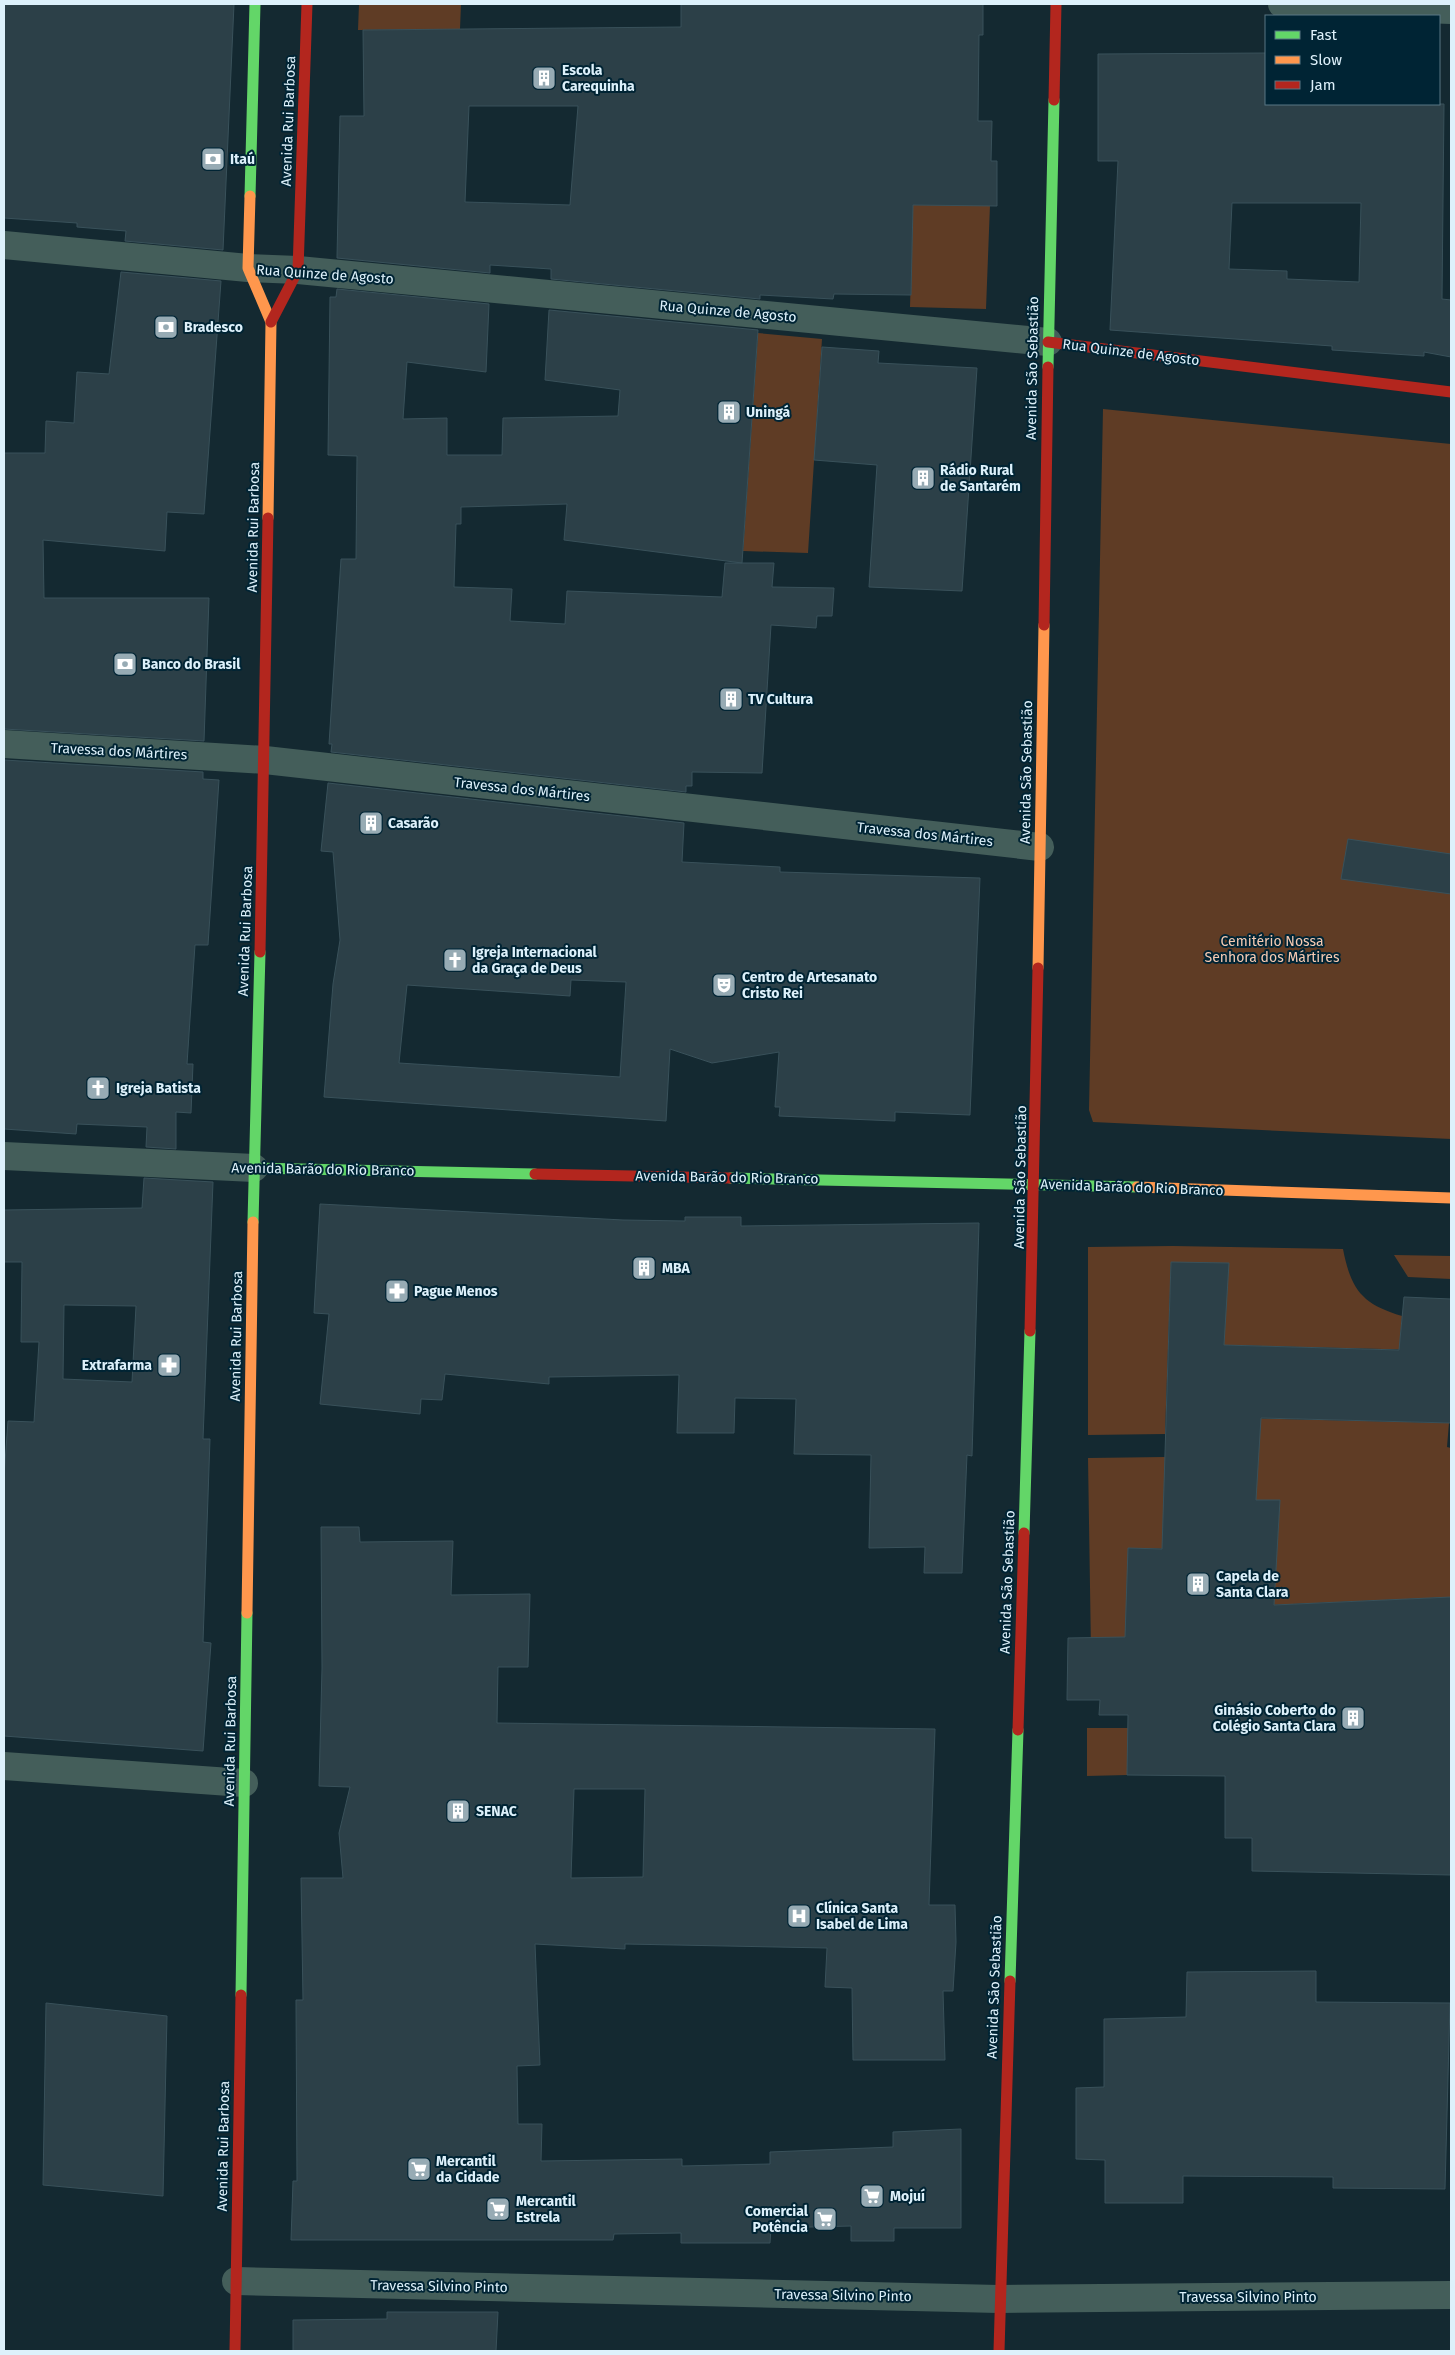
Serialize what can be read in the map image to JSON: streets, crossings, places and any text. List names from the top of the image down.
{
  "streets": {
    "main road": [
      "Avenida Rui Barbosa",
      "Rua Quinze de Agosto",
      "Avenida São Sebastião",
      "Avenida Barão do Rio Branco"
    ],
    "street": ["Travessa dos Mártires", "Travessa Silvino Pinto"]
  },
  "crossings": [
    ["Avenida Rui Barbosa", "Rua Quinze de Agosto"],
    ["Avenida Rui Barbosa", "Travessa dos Mártires"],
    ["Avenida Rui Barbosa", "Avenida Barão do Rio Branco"],
    ["Avenida Rui Barbosa", "Travessa Silvino Pinto"],
    ["Rua Quinze de Agosto", "Avenida São Sebastião"],
    ["Avenida São Sebastião", "Travessa dos Mártires"],
    ["Avenida São Sebastião", "Avenida Barão do Rio Branco"],
    ["Avenida São Sebastião", "Travessa Silvino Pinto"]
  ],
  "parks": ["Cemitério Nossa Senhora dos Mártires"],
  "places": {
    "building": [
      "Escola Carequinha",
      "Uningá",
      "Rádio Rural de Santarém",
      "TV Cultura",
      "Casarão",
      "MBA",
      "Capela de Santa Clara",
      "Ginásio Coberto do Colégio Santa Clara",
      "SENAC"
    ],
    "bank": ["Itaú", "Bradesco", "Banco do Brasil"],
    "church": ["Igreja Internacional da Graça de Deus", "Igreja Batista"],
    "theatre": ["Centro de Artesanato Cristo Rei"],
    "pharmacy": ["Pague Menos", "Extrafarma"],
    "hospital": ["Clínica Santa Isabel de Lima"],
    "supermarket": [
      "Mercantil da Cidade",
      "Mojuí",
      "Mercantil Estrela",
      "Comercial Potência"
    ]
  },
  "legend": ["Fast", "Slow", "Jam"]
}
